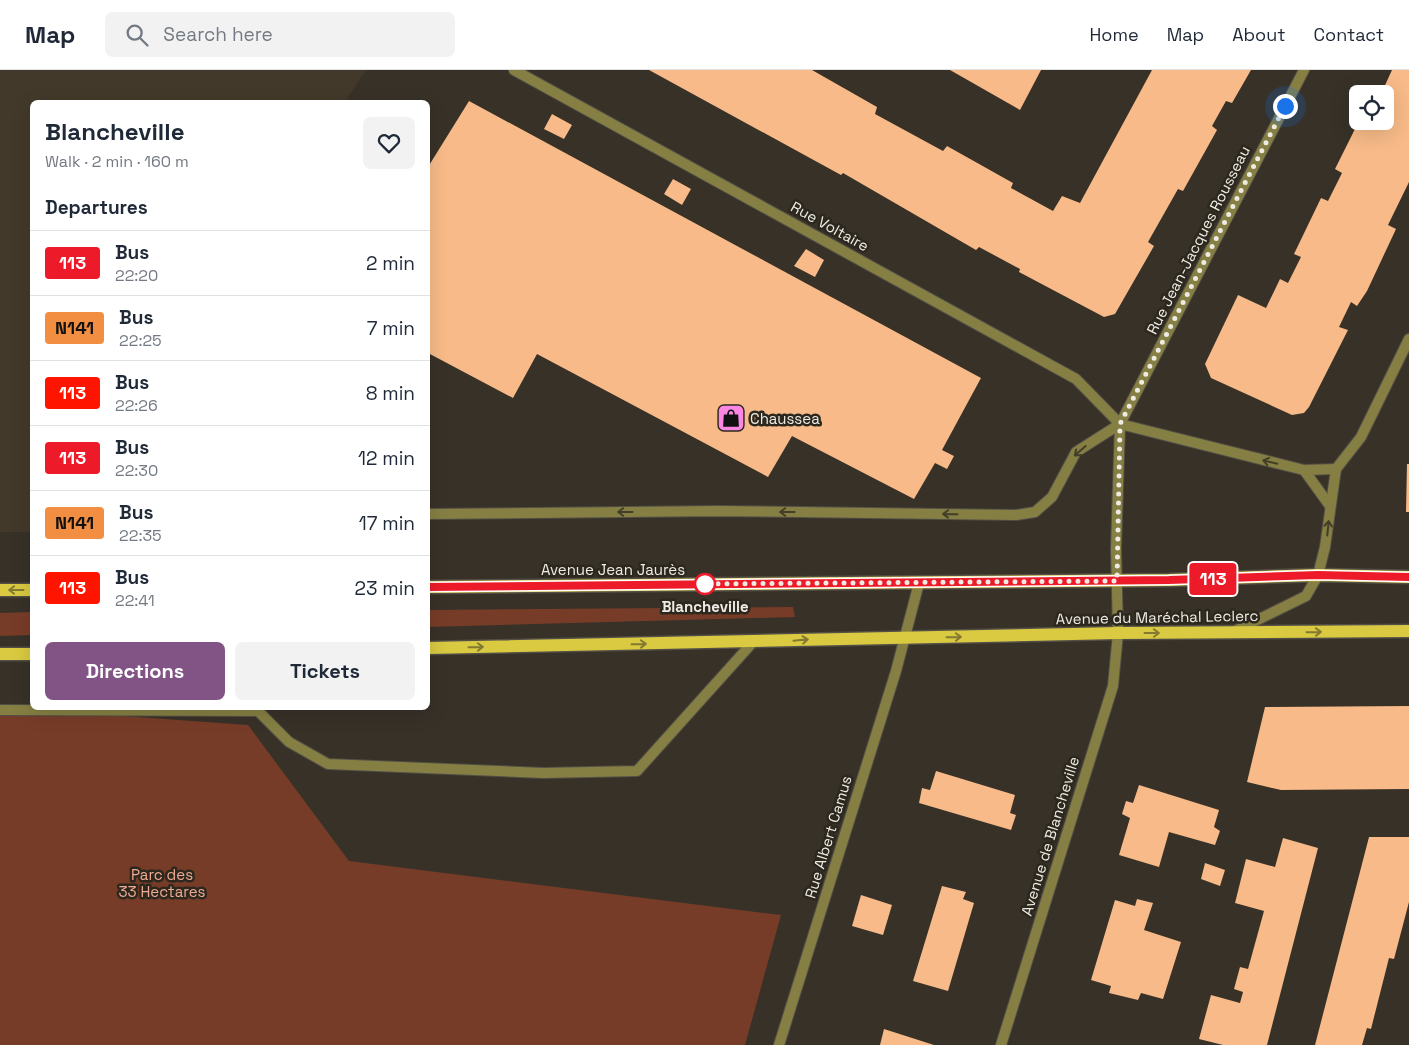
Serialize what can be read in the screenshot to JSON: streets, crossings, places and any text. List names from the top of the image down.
{
  "streets": {
    "main road": ["Avenue Jean Jaurès", "Avenue du Maréchal Leclerc"],
    "street": [
      "Rue Voltaire",
      "Rue Jean-Jacques Rousseau",
      "Avenue de Blancheville",
      "Rue Albert Camus"
    ]
  },
  "crossings": [
    ["Rue Voltaire", "Rue Jean-Jacques Rousseau"],
    ["Rue Voltaire", "Avenue de Blancheville"],
    ["Rue Jean-Jacques Rousseau", "Avenue de Blancheville"],
    ["Avenue Jean Jaurès", "Rue Albert Camus"],
    ["Avenue du Maréchal Leclerc", "Avenue de Blancheville"],
    ["Avenue du Maréchal Leclerc", "Rue Albert Camus"]
  ],
  "parks": ["Parc des 33 Hectares"],
  "places": {
    "shop": ["Chaussea"],
    "other": ["Blancheville"]
  },
  "lines": ["bus line 113"],
  "page": {
    "header": "Map",
    "search": "Search here",
    "nav": [
      "Home",
      "Map",
      "About",
      "Contact"
    ],
    "on_map": "113",
    "heading": [
      ["Blancheville", "Walk · 2 min · 160 m"],
      "Departures"
    ],
    "list": [
      {
        "mark": "113",
        "name": "Bus",
        "note": "22:20",
        "value": "2 min"
      },
      {
        "mark": "N141",
        "name": "Bus",
        "note": "22:25",
        "value": "7 min"
      },
      {
        "mark": "113",
        "name": "Bus",
        "note": "22:26",
        "value": "8 min"
      },
      {
        "mark": "113",
        "name": "Bus",
        "note": "22:30",
        "value": "12 min"
      },
      {
        "mark": "N141",
        "name": "Bus",
        "note": "22:35",
        "value": "17 min"
      },
      {
        "mark": "113",
        "name": "Bus",
        "note": "22:41",
        "value": "23 min"
      }
    ],
    "buttons": ["Directions", "Tickets"]
  }
}
